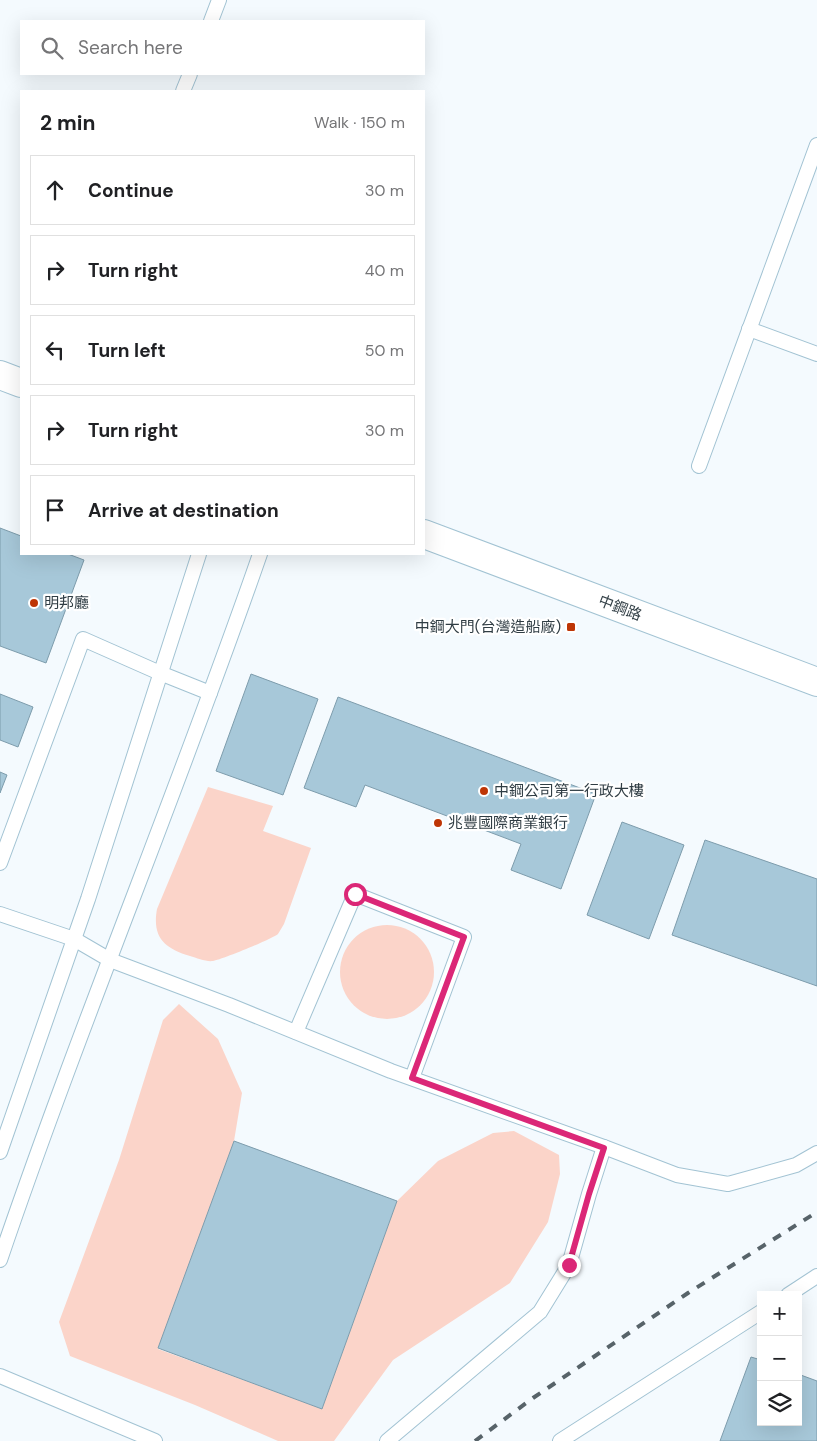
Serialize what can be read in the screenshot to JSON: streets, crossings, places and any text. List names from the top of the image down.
{
  "streets": {
    "street": ["中鋼路"]
  },
  "places": {
    "other": ["明邦廳", "中鋼公司第一行政大樓", "兆豐國際商業銀行"],
    "transit": ["中鋼大門(台灣造船廠)"]
  },
  "page": {
    "search": "Search here",
    "heading": ["2 min", "Walk · 150 m"],
    "list": [
      ["Continue", "30 m"],
      ["Turn right", "40 m"],
      ["Turn left", "50 m"],
      ["Turn right", "30 m"],
      "Arrive at destination"
    ],
    "map_buttons": ["+", "−"]
  }
}
